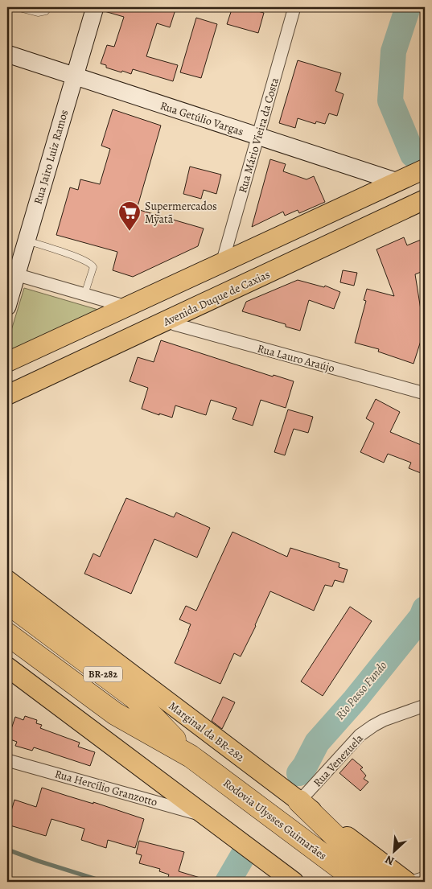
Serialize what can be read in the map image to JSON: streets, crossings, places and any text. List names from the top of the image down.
{
  "streets": {
    "highway": ["BR-282", "Rodovia Ulysses Guimarães"],
    "main road": ["Avenida Duque de Caxias", "Marginal da BR-282"],
    "street": [
      "Rua Getúlio Vargas",
      "Rua Mário Vieira da Costa",
      "Rua Jairo Luiz Ramos",
      "Rua Lauro Araújo",
      "Rua Venezuela",
      "Rua Hercílio Granzotto"
    ]
  },
  "crossings": [
    ["Rua Getúlio Vargas", "Rua Mário Vieira da Costa"],
    ["Rua Getúlio Vargas", "Rua Jairo Luiz Ramos"],
    ["Avenida Duque de Caxias", "Rua Lauro Araújo"],
    ["Marginal da BR-282", "Rua Venezuela"]
  ],
  "water": ["Rio Passo Fundo"],
  "places": {
    "supermarket": ["Supermercados Myatã"]
  },
  "north": "bottom left"
}
